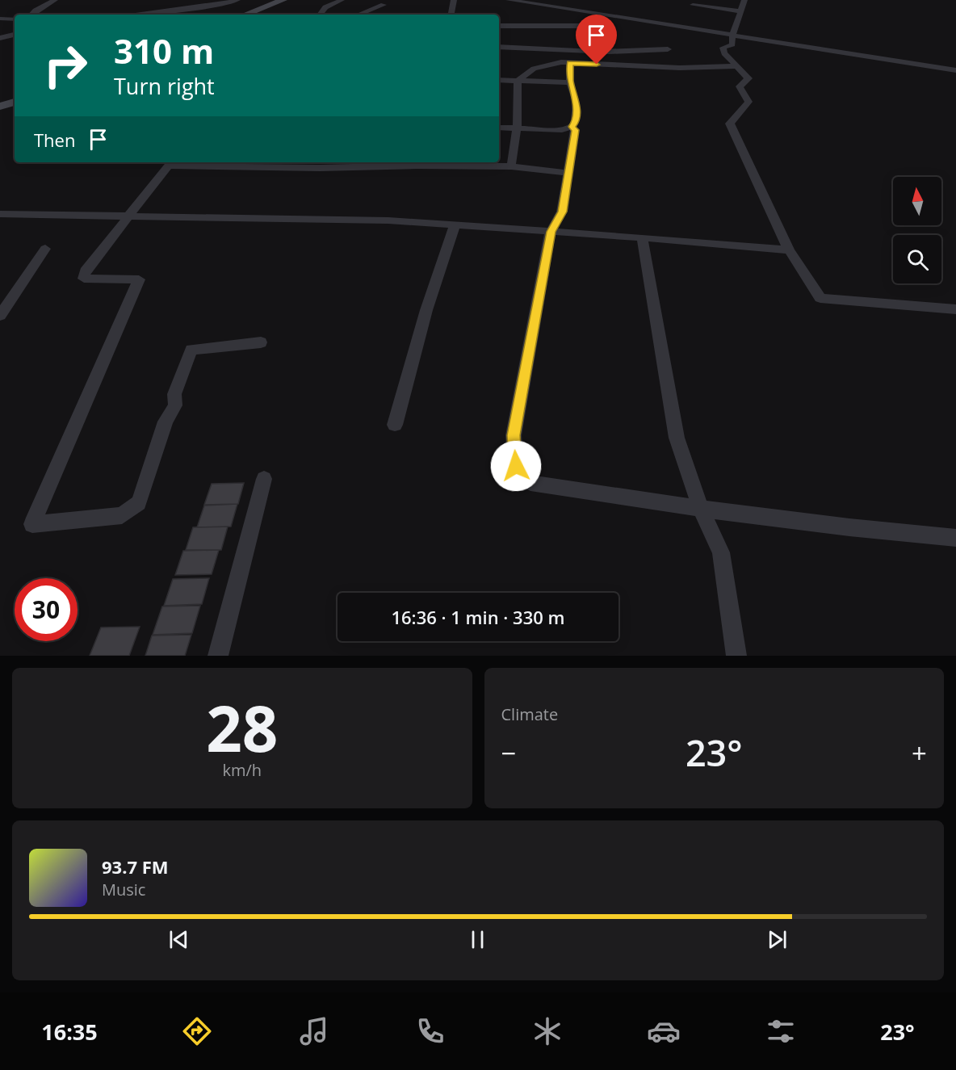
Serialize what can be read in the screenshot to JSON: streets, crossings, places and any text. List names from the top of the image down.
{
  "north": "top",
  "page": {
    "turn": ["310 m", "Turn right"],
    "then": "Then",
    "limit": "30",
    "trip": "16:36 · 1 min · 330 m",
    "tile": [
      ["28", "km/h"],
      "Climate"
    ],
    "heat": ["−", "23°", "+"],
    "song": ["93.7 FM", "Music"],
    "tabs": ["16:35", "23°"]
  }
}
